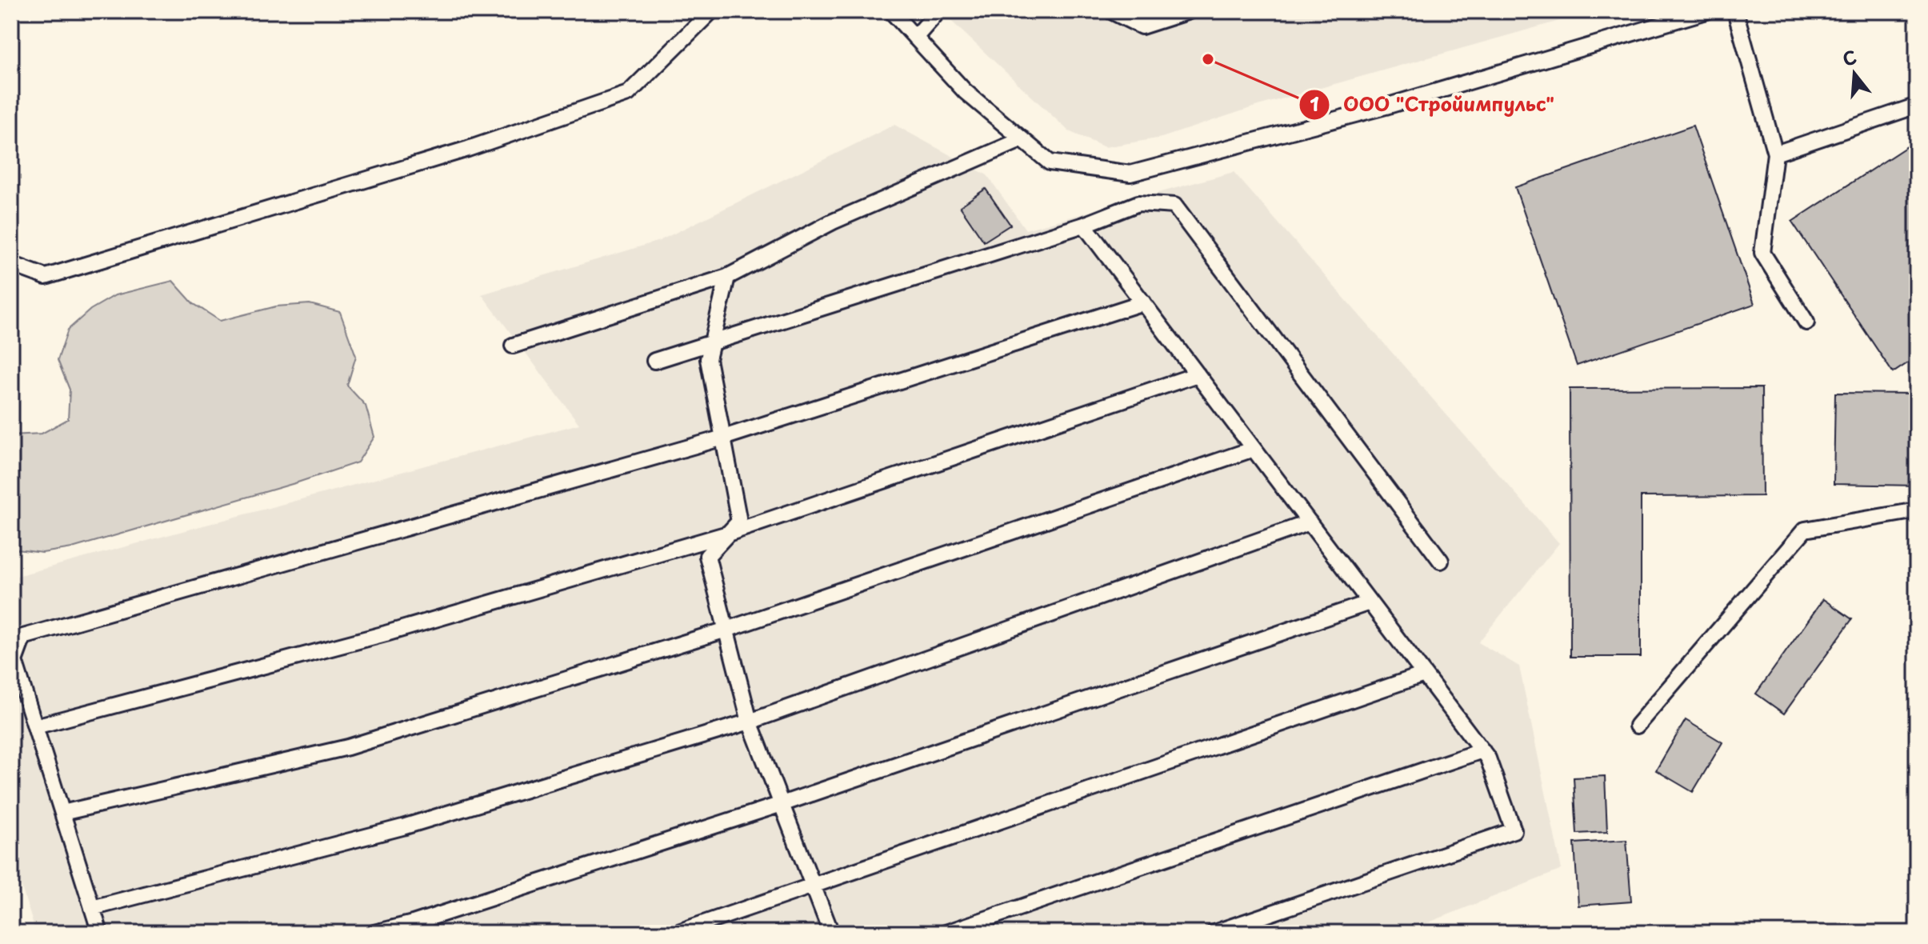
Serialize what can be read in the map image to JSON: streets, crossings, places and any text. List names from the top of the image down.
{
  "places": ["ООО \"Стройимпульс\""],
  "north": "top"
}
